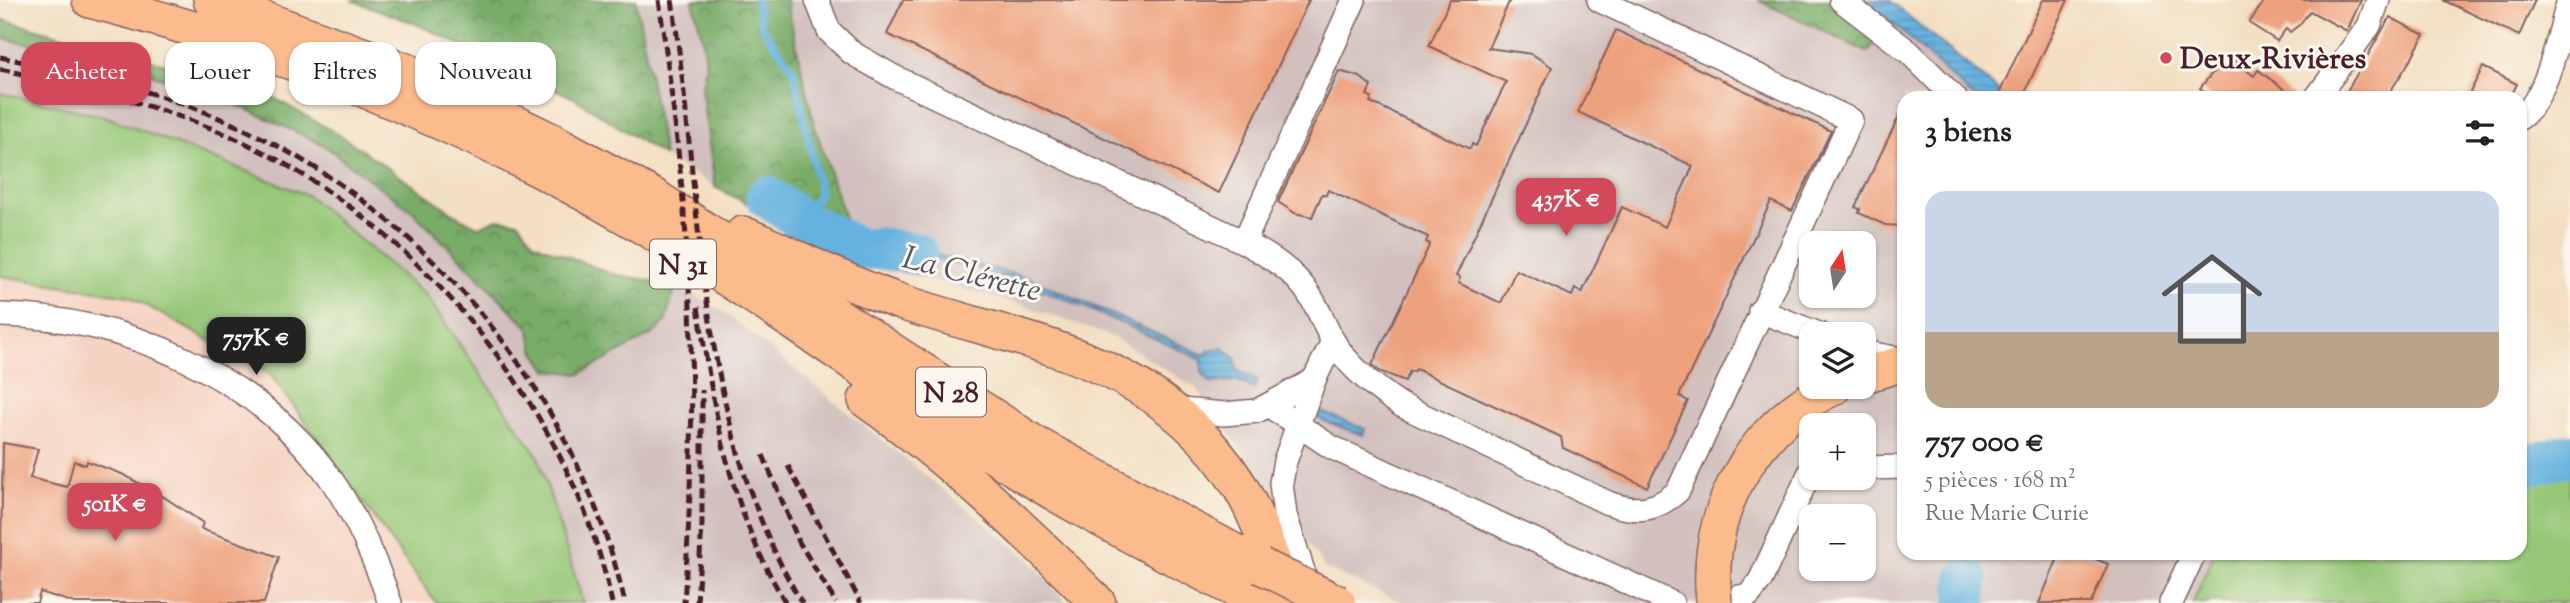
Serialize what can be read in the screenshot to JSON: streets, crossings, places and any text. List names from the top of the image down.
{
  "streets": {
    "highway": ["N 31", "N 28"]
  },
  "crossings": [
    ["N 31", "N 28"]
  ],
  "water": ["La Clérette"],
  "places": ["Deux-Rivières"],
  "north": "top",
  "page": {
    "chip": [
      "Acheter",
      "Louer",
      "Filtres",
      "Nouveau"
    ],
    "heading": "3 biens",
    "list": [
      {
        "name": "757 000 €",
        "note": "5 pièces · 168 m² · Rue Marie Curie"
      }
    ],
    "price": ["437K €", "757K €", "501K €"],
    "map_buttons": ["+", "−"]
  }
}
